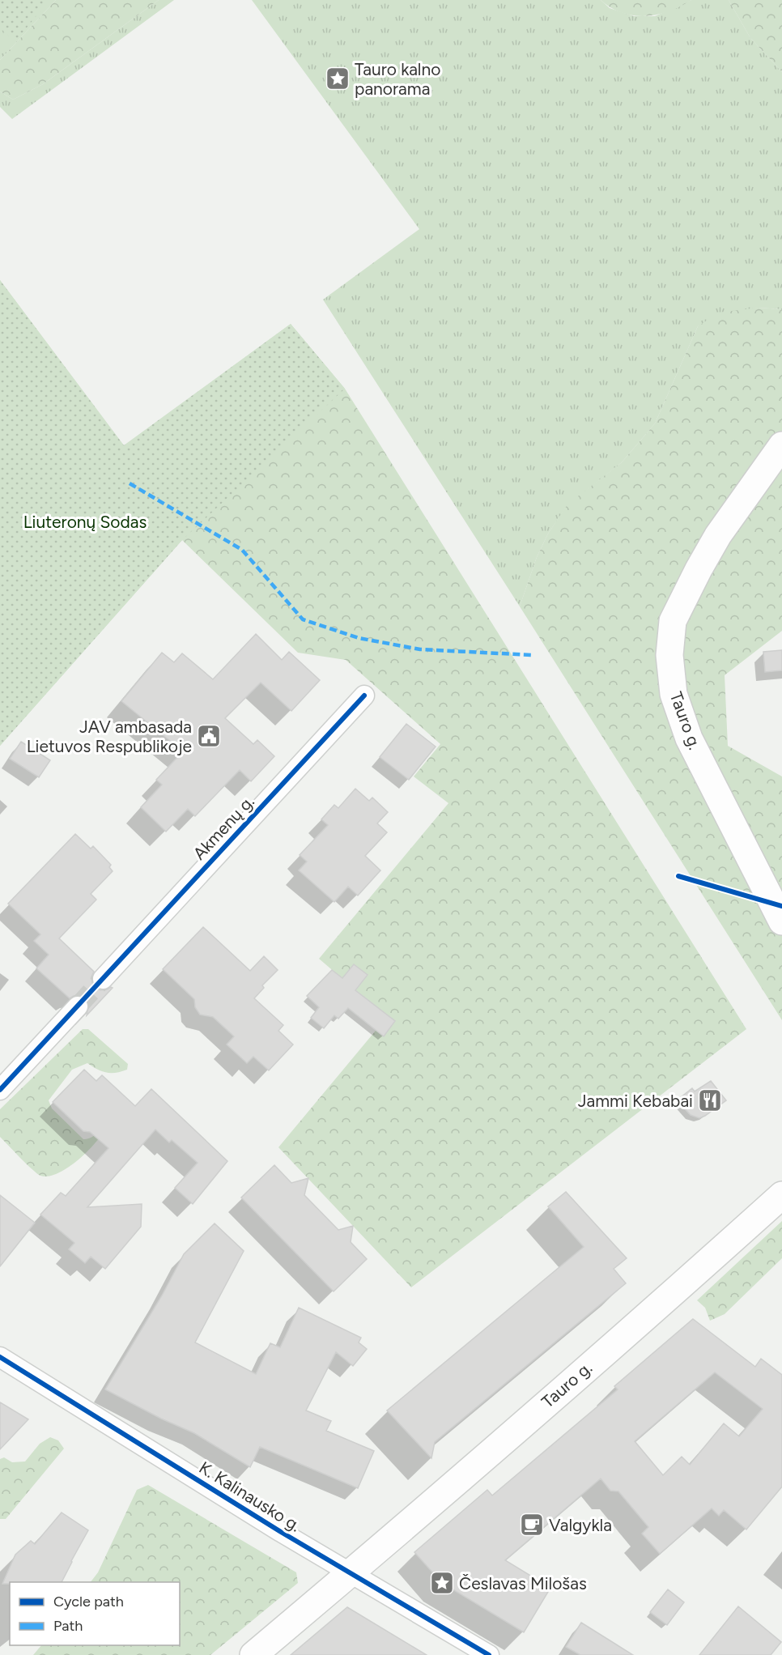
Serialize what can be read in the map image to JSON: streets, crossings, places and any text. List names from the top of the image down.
{
  "streets": {
    "main road": ["Tauro g."],
    "street": ["Akmenų g.", "K. Kalinausko g."]
  },
  "crossings": [
    ["Tauro g.", "K. Kalinausko g."]
  ],
  "parks": ["Liuteronų Sodas"],
  "places": {
    "place": ["Tauro kalno panorama", "Česlavas Milošas"],
    "public building": ["JAV ambasada Lietuvos Respublikoje"],
    "restaurant": ["Jammi Kebabai"],
    "cafe": ["Valgykla"]
  },
  "legend": ["Cycle path", "Path"]
}
